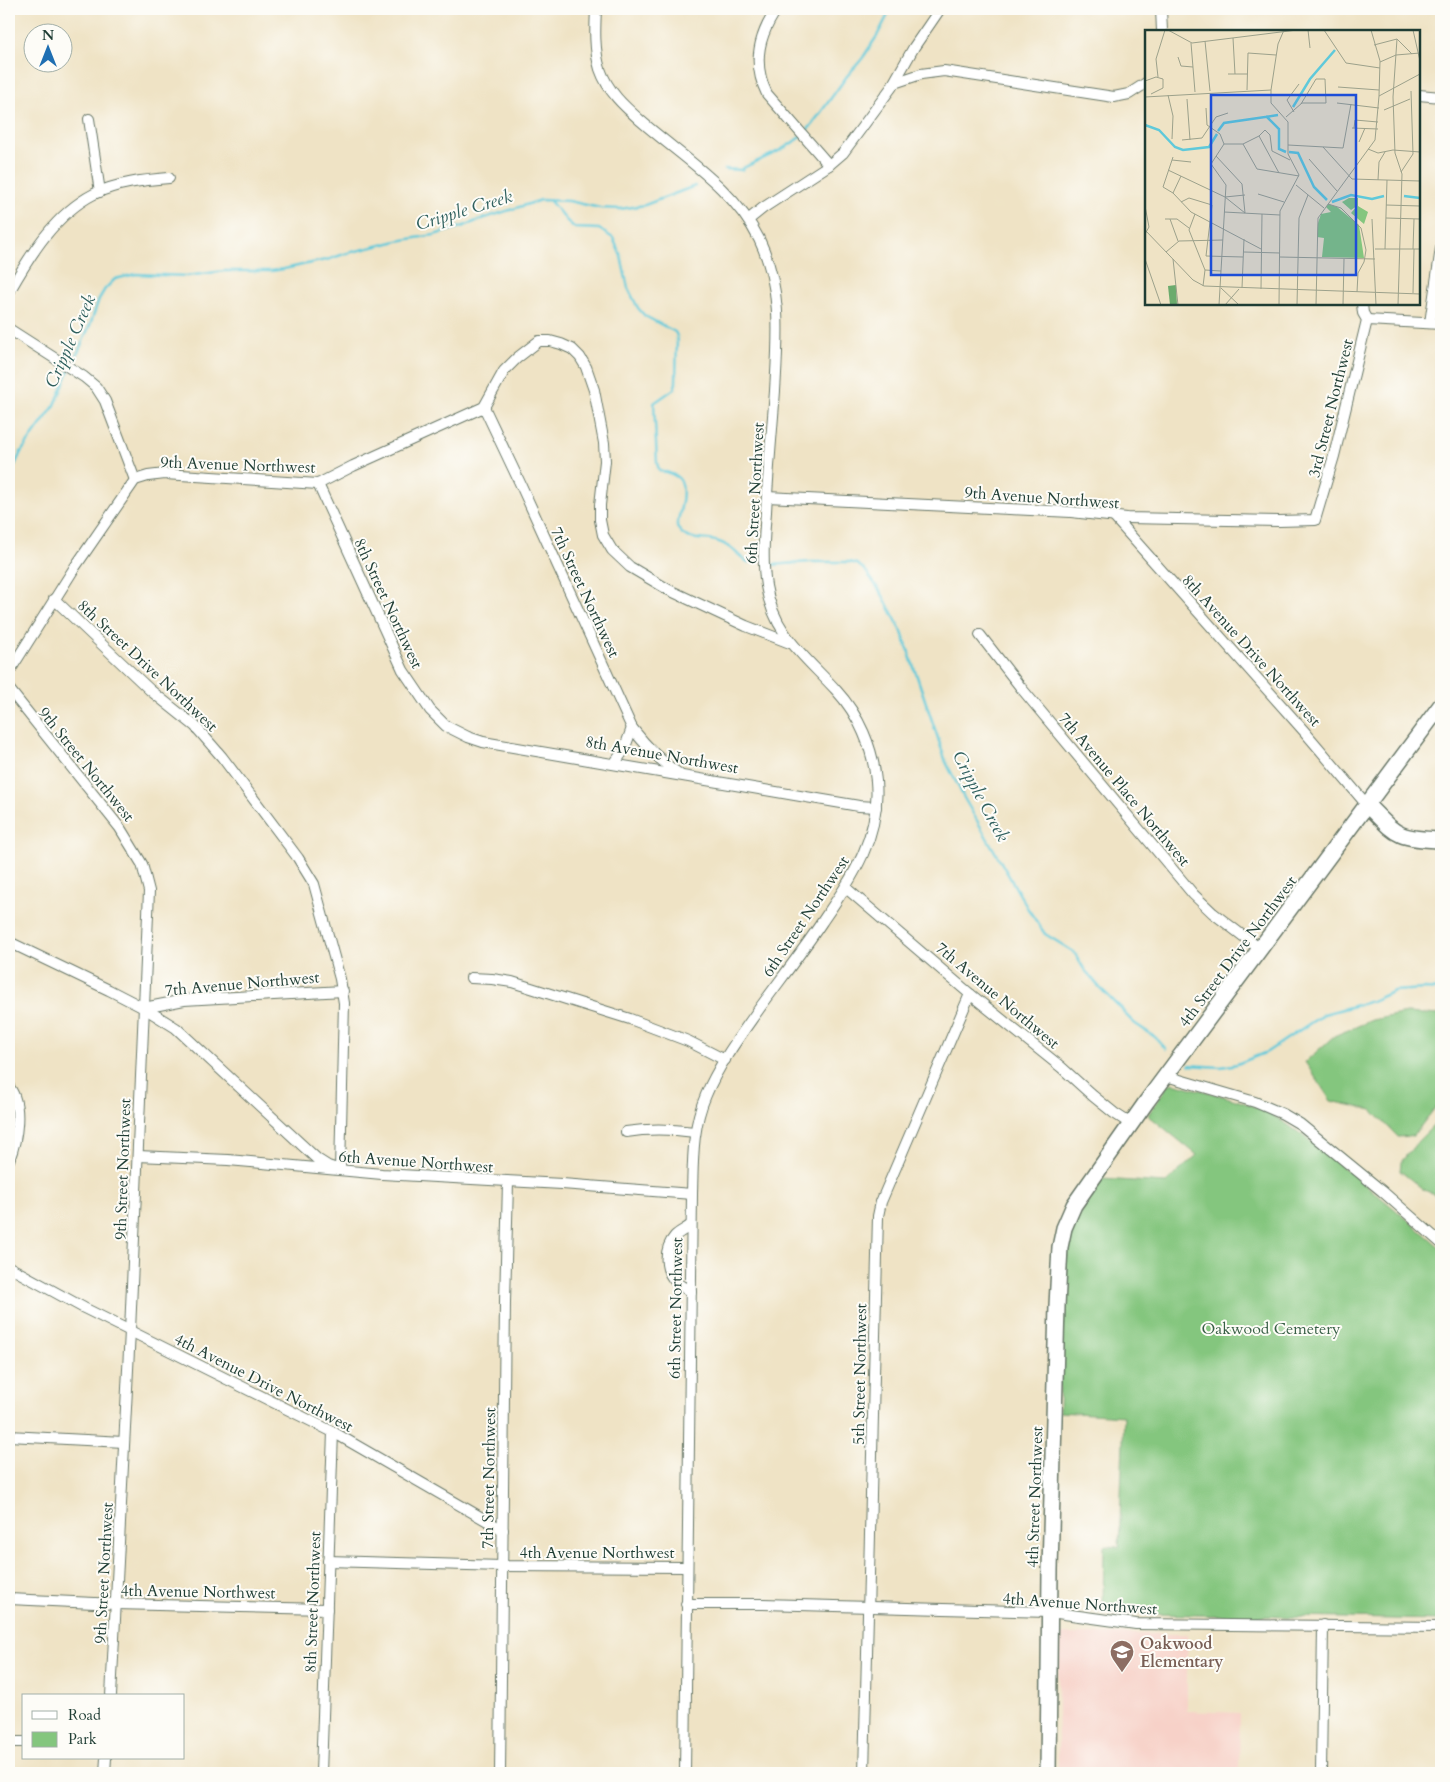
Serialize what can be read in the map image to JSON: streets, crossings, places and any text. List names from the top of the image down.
{
  "streets": {
    "main road": ["4th Street Drive Northwest", "4th Street Northwest"],
    "street": [
      "3rd Street Northwest",
      "9th Avenue Northwest",
      "6th Street Northwest",
      "7th Street Northwest",
      "8th Street Northwest",
      "8th Avenue Drive Northwest",
      "8th Street Drive Northwest",
      "8th Avenue Northwest",
      "9th Street Northwest",
      "7th Avenue Place Northwest",
      "7th Avenue Northwest",
      "6th Avenue Northwest",
      "5th Street Northwest",
      "4th Avenue Drive Northwest",
      "4th Avenue Northwest"
    ]
  },
  "crossings": [
    ["3rd Street Northwest", "9th Avenue Northwest"],
    ["9th Avenue Northwest", "6th Street Northwest"],
    ["9th Avenue Northwest", "7th Street Northwest"],
    ["9th Avenue Northwest", "8th Street Northwest"],
    ["9th Avenue Northwest", "8th Avenue Drive Northwest"],
    ["6th Street Northwest", "8th Avenue Northwest"],
    ["6th Street Northwest", "7th Avenue Northwest"],
    ["6th Street Northwest", "6th Avenue Northwest"],
    ["6th Street Northwest", "4th Avenue Northwest"],
    ["7th Street Northwest", "8th Avenue Northwest"],
    ["7th Street Northwest", "6th Avenue Northwest"],
    ["7th Street Northwest", "4th Avenue Drive Northwest"],
    ["7th Street Northwest", "4th Avenue Northwest"],
    ["8th Street Northwest", "8th Avenue Northwest"],
    ["8th Street Northwest", "4th Avenue Drive Northwest"],
    ["8th Street Northwest", "4th Avenue Northwest"],
    ["8th Avenue Drive Northwest", "4th Street Drive Northwest"],
    ["8th Street Drive Northwest", "7th Avenue Northwest"],
    ["8th Street Drive Northwest", "6th Avenue Northwest"],
    ["9th Street Northwest", "7th Avenue Northwest"],
    ["9th Street Northwest", "6th Avenue Northwest"],
    ["9th Street Northwest", "4th Avenue Drive Northwest"],
    ["9th Street Northwest", "4th Avenue Northwest"],
    ["7th Avenue Place Northwest", "4th Street Drive Northwest"],
    ["4th Street Drive Northwest", "7th Avenue Northwest"],
    ["4th Street Drive Northwest", "4th Street Northwest"],
    ["7th Avenue Northwest", "5th Street Northwest"],
    ["5th Street Northwest", "4th Avenue Northwest"],
    ["4th Street Northwest", "4th Avenue Northwest"]
  ],
  "water": ["Cripple Creek"],
  "parks": ["Oakwood Cemetery"],
  "places": {
    "school or university": ["Oakwood Elementary"]
  },
  "legend": ["Road", "Park"],
  "north": "top"
}
